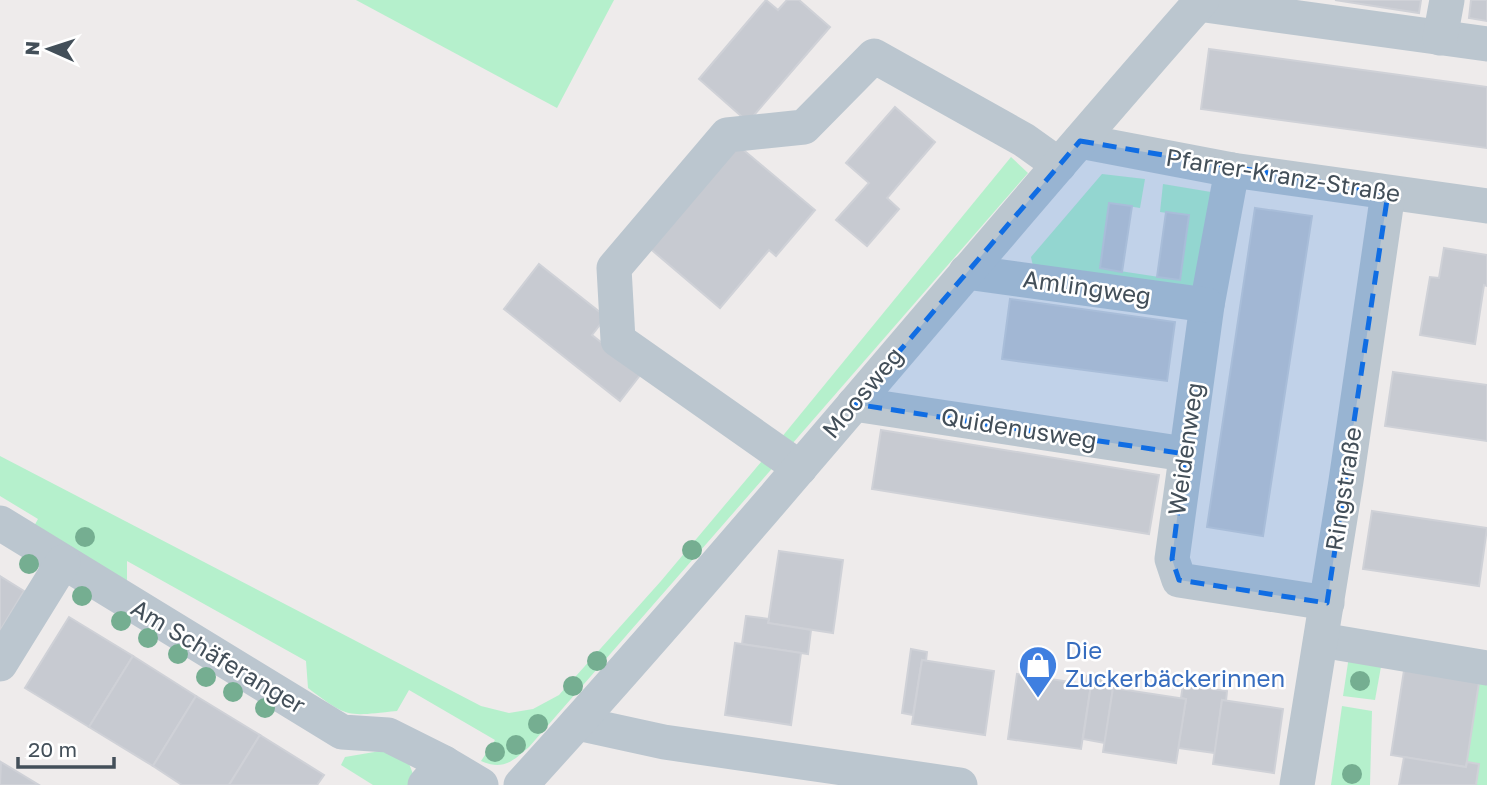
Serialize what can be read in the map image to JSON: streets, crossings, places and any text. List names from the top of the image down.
{
  "streets": {
    "street": [
      "Pfarrer-Kranz-Straße",
      "Amlingweg",
      "Moosweg",
      "Quidenusweg",
      "Weidenweg",
      "Ringstraße",
      "Am Schäferanger"
    ]
  },
  "crossings": [
    ["Pfarrer-Kranz-Straße", "Moosweg"],
    ["Pfarrer-Kranz-Straße", "Weidenweg"],
    ["Pfarrer-Kranz-Straße", "Ringstraße"],
    ["Amlingweg", "Moosweg"],
    ["Amlingweg", "Weidenweg"],
    ["Moosweg", "Quidenusweg"],
    ["Quidenusweg", "Weidenweg"],
    ["Weidenweg", "Ringstraße"]
  ],
  "places": {
    "shop": ["Die Zuckerbäckerinnen"]
  },
  "scale_bar": "20 m",
  "north": "left"
}
